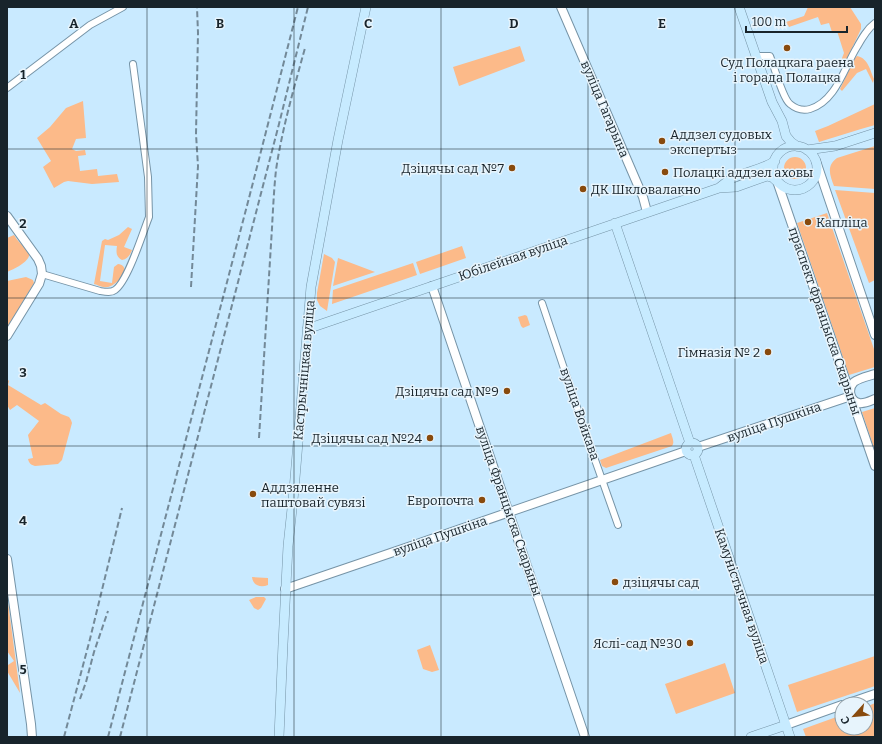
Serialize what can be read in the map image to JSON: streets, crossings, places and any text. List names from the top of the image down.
{
  "streets": {
    "main road": ["Юбілейная вуліца", "Кастрычніцкая вуліца", "Камуністычная вуліца"],
    "street": [
      "вуліца Гагарына",
      "праспект Францыска Скарыны",
      "вуліца Войкава",
      "вуліца Пушкіна",
      "вуліца Францыска Скарыны"
    ]
  },
  "crossings": [
    ["вуліца Гагарына", "Юбілейная вуліца"],
    ["Юбілейная вуліца", "праспект Францыска Скарыны"],
    ["Юбілейная вуліца", "Кастрычніцкая вуліца"],
    ["Юбілейная вуліца", "вуліца Францыска Скарыны"],
    ["Юбілейная вуліца", "Камуністычная вуліца"],
    ["праспект Францыска Скарыны", "вуліца Пушкіна"],
    ["Кастрычніцкая вуліца", "вуліца Пушкіна"],
    ["вуліца Войкава", "вуліца Пушкіна"],
    ["вуліца Пушкіна", "вуліца Францыска Скарыны"],
    ["вуліца Пушкіна", "Камуністычная вуліца"]
  ],
  "places": [
    "Суд Полацкага раена і горада Полацка",
    "Аддзел судовых экспертыз",
    "Дзіцячы сад №7",
    "Полацкі аддзел аховы",
    "ДК Шкловалакно",
    "Капліца",
    "Гімназія № 2",
    "Дзіцячы сад №9",
    "Дзіцячы сад №24",
    "Аддзяленне паштовай сувязі",
    "Европочта",
    "дзіцячы сад",
    "Яслі-сад №30"
  ],
  "scale_bar": "100 m",
  "north": "bottom left",
  "grid": {
    "columns": [
      "A",
      "B",
      "C",
      "D",
      "E"
    ],
    "rows": [
      "1",
      "2",
      "3",
      "4",
      "5"
    ]
  }
}
